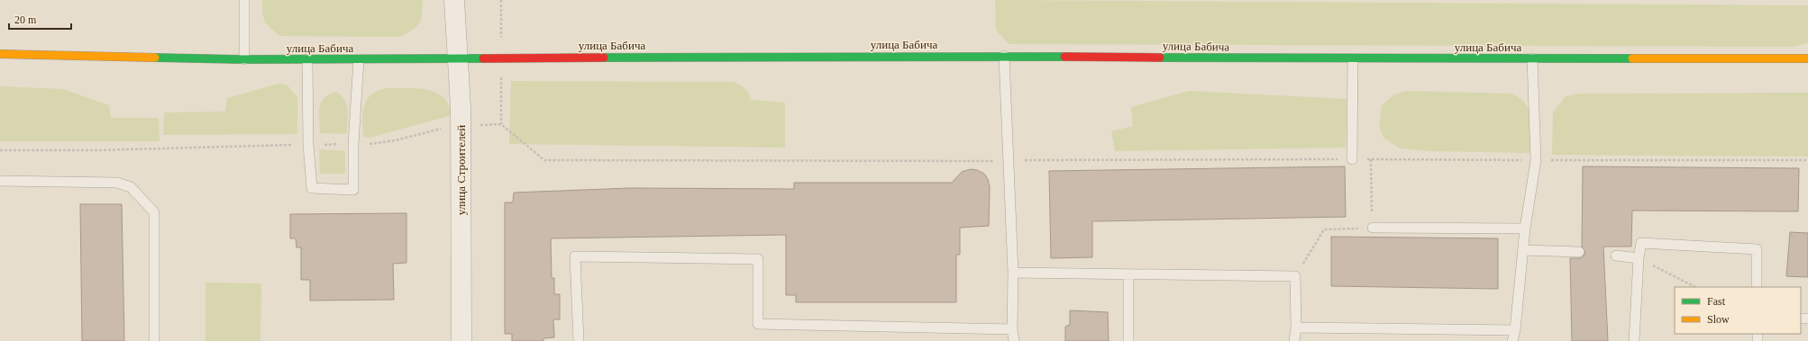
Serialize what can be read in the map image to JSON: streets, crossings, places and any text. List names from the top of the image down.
{
  "streets": {
    "street": ["улица Бабича", "улица Строителей"]
  },
  "crossings": [
    ["улица Бабича", "улица Строителей"]
  ],
  "legend": ["Fast", "Slow"],
  "scale_bar": "20 m"
}
